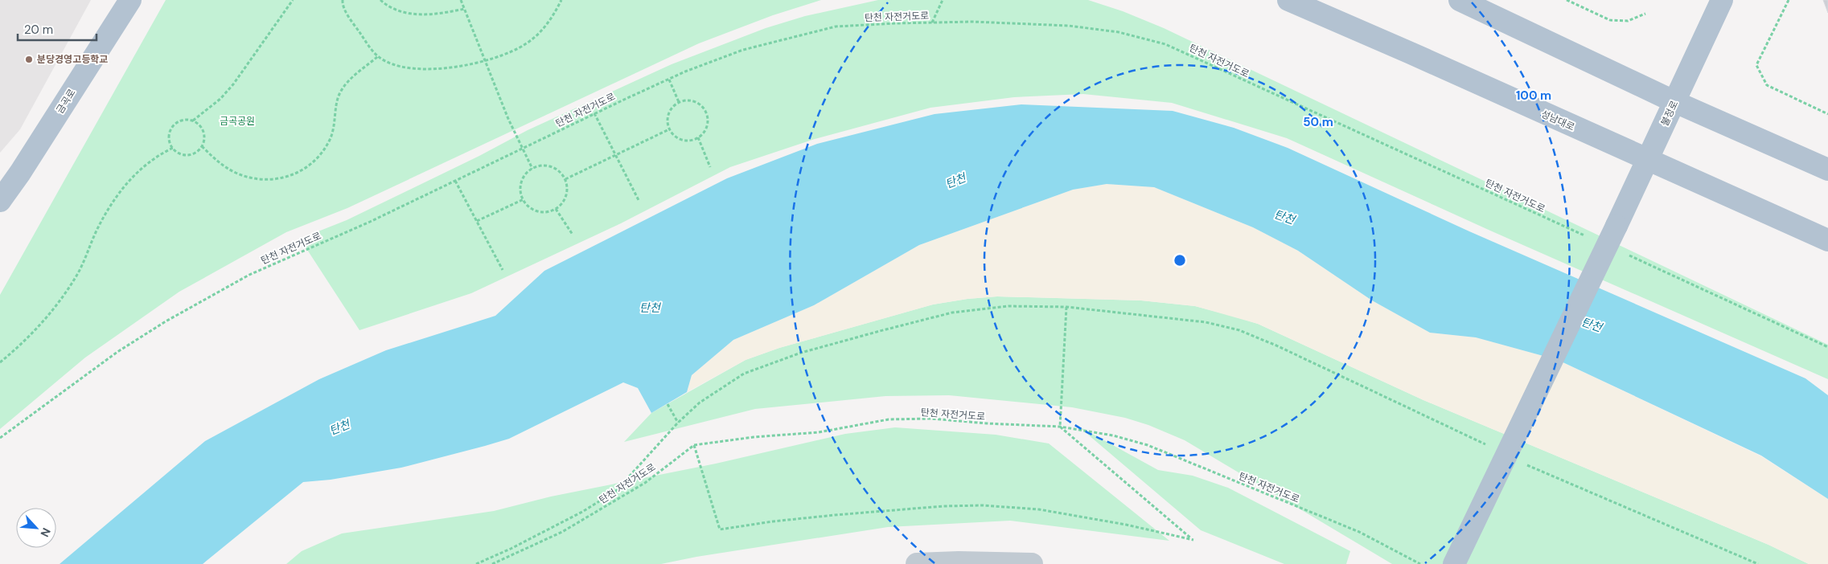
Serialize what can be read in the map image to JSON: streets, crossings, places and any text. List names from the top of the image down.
{
  "streets": {
    "main road": ["금곡로", "불정로", "성남대로"],
    "path": ["탄천 자전거도로"]
  },
  "crossings": [
    ["불정로", "성남대로"]
  ],
  "water": ["탄천"],
  "parks": ["금곡공원"],
  "places": ["분당경영고등학교"],
  "scale_bar": "20 m",
  "north": "bottom right",
  "rings": ["100 m", "50 m"]
}
